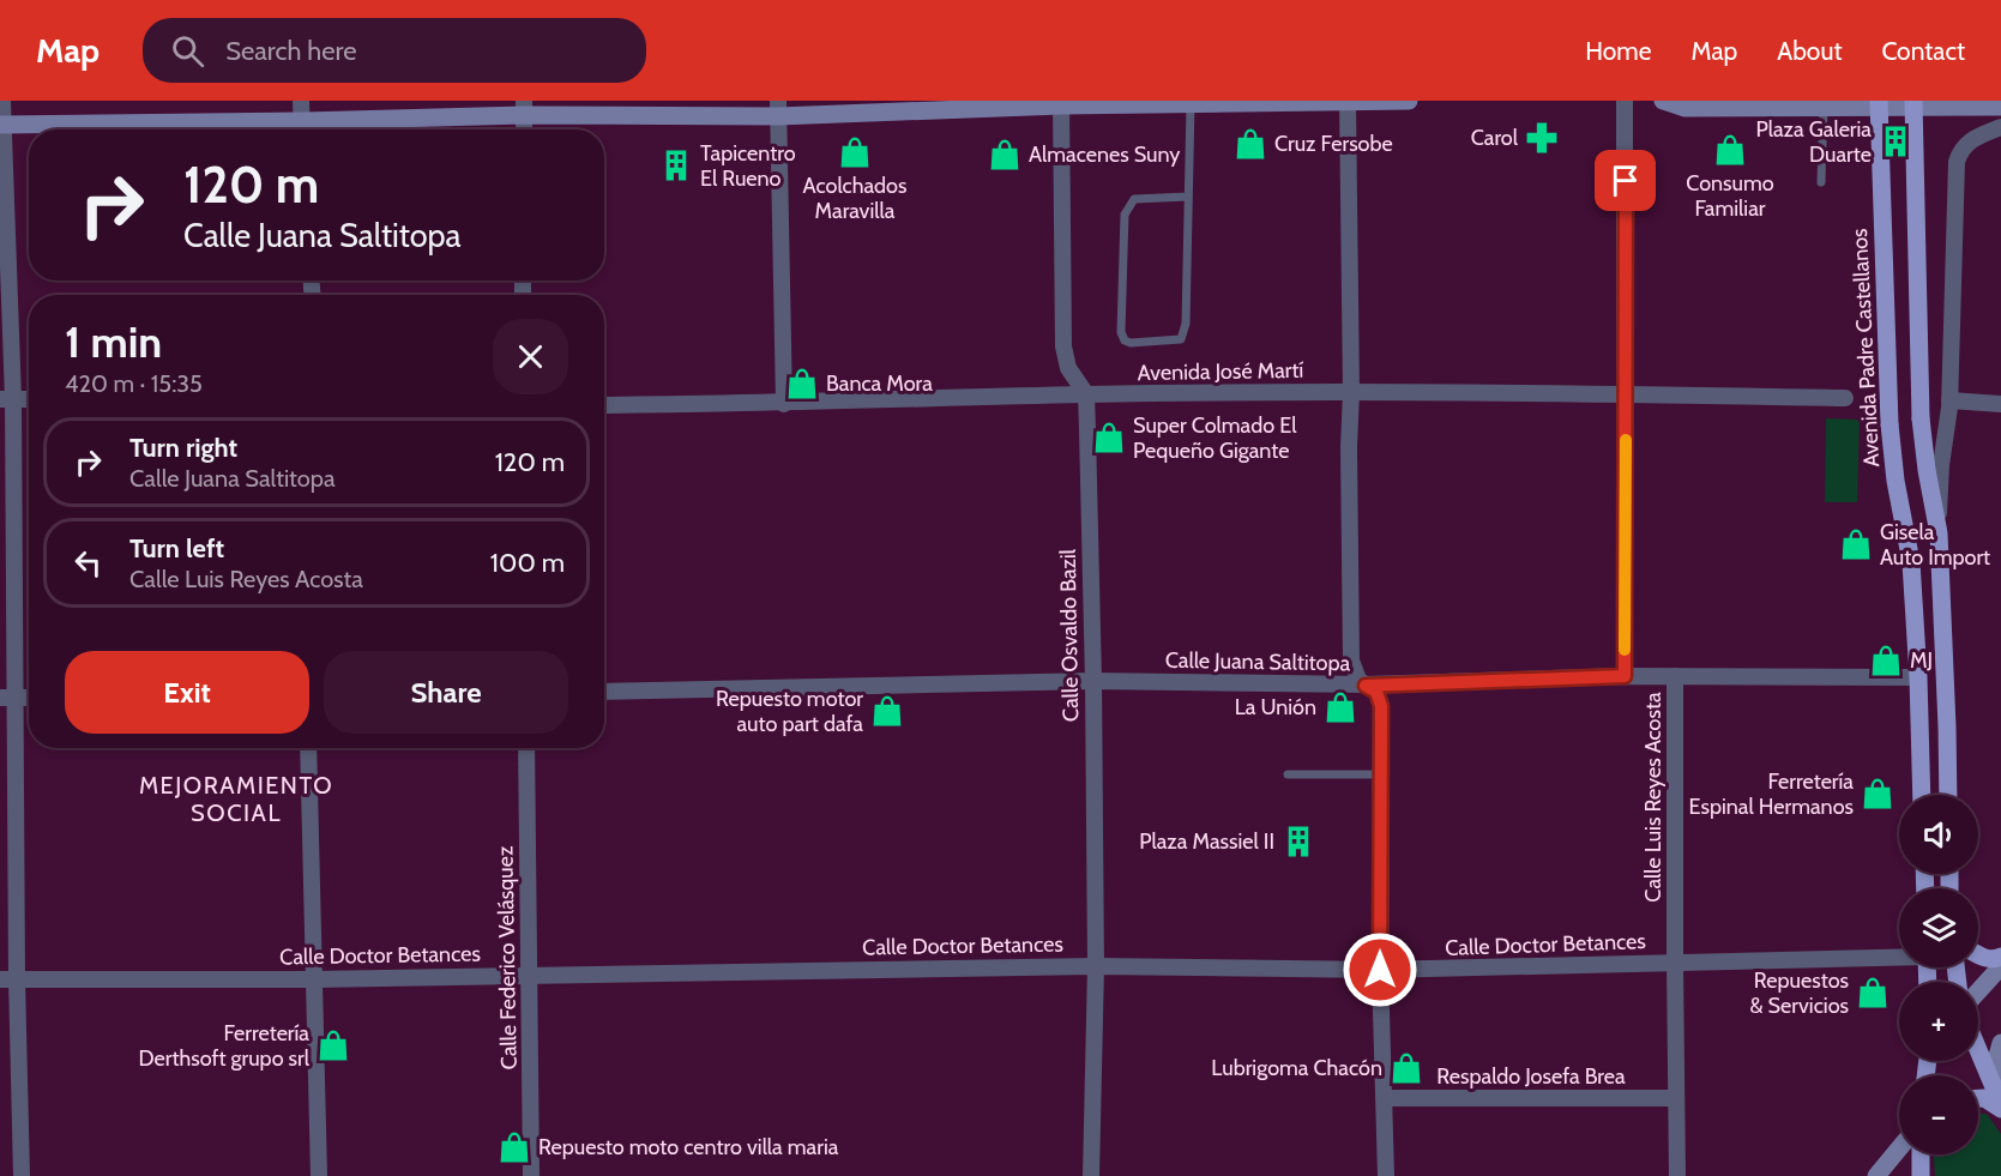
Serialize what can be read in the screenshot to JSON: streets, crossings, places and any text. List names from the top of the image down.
{
  "streets": {
    "main road": ["Avenida Padre Castellanos"],
    "street": [
      "Avenida José Martí",
      "Calle Osvaldo Bazil",
      "Calle Juana Saltitopa",
      "Calle Luis Reyes Acosta",
      "Calle Doctor Betances",
      "Calle Federico Velásquez",
      "Respaldo Josefa Brea"
    ]
  },
  "crossings": [
    ["Avenida Padre Castellanos", "Calle Juana Saltitopa"],
    ["Avenida José Martí", "Calle Osvaldo Bazil"],
    ["Avenida José Martí", "Calle Luis Reyes Acosta"],
    ["Calle Osvaldo Bazil", "Calle Juana Saltitopa"],
    ["Calle Osvaldo Bazil", "Calle Doctor Betances"],
    ["Calle Juana Saltitopa", "Calle Luis Reyes Acosta"],
    ["Calle Luis Reyes Acosta", "Calle Doctor Betances"],
    ["Calle Luis Reyes Acosta", "Respaldo Josefa Brea"],
    ["Calle Doctor Betances", "Calle Federico Velásquez"]
  ],
  "districts": ["MEJORAMIENTO SOCIAL"],
  "places": {
    "pharmacy": ["Carol"],
    "building": ["Plaza Galeria Duarte", "Tapicentro El Rueno", "Plaza Massiel II"],
    "shop": [
      "Cruz Fersobe",
      "Consumo Familiar",
      "Acolchados Maravilla",
      "Almacenes Suny",
      "Banca Mora",
      "Super Colmado El Pequeño Gigante",
      "Gisela Auto Import",
      "MJ",
      "La Unión",
      "Repuesto motor auto part dafa",
      "Ferretería Espinal Hermanos",
      "Repuestos & Servicios",
      "Ferretería Derthsoft grupo srl",
      "Lubrigoma Chacón",
      "Repuesto moto centro villa maria"
    ]
  },
  "page": {
    "header": "Map",
    "search": "Search here",
    "nav": [
      "Home",
      "Map",
      "About",
      "Contact"
    ],
    "turn": ["120 m", "Calle Juana Saltitopa"],
    "heading": ["1 min", "420 m · 15:35"],
    "list": [
      {
        "name": "Turn right",
        "note": "Calle Juana Saltitopa",
        "value": "120 m"
      },
      {
        "name": "Turn left",
        "note": "Calle Luis Reyes Acosta",
        "value": "100 m"
      }
    ],
    "buttons": ["Exit", "Share"],
    "map_buttons": ["+", "−"]
  }
}
